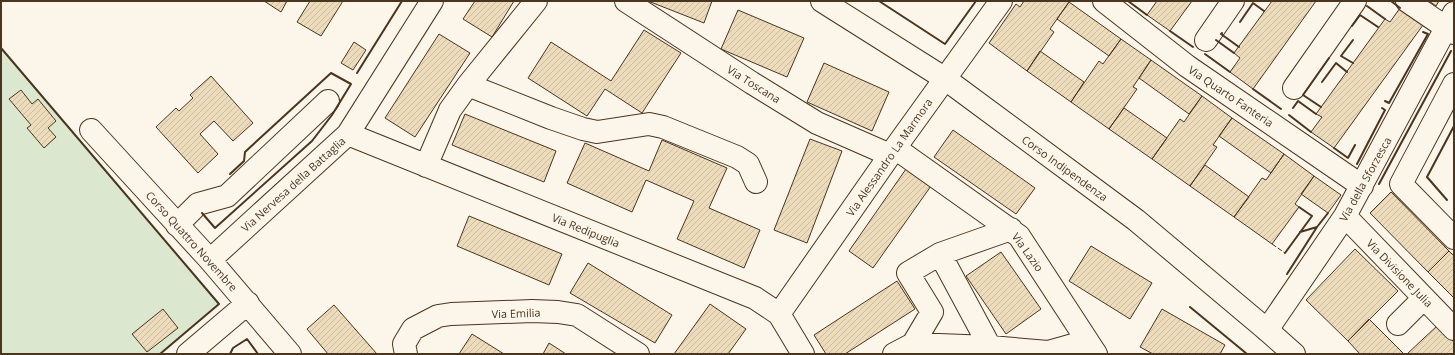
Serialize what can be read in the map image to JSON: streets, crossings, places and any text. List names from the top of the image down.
{
  "streets": {
    "street": [
      "Via Toscana",
      "Via Quarto Fanteria",
      "Via Alessandro La Marmora",
      "Corso Indipendenza",
      "Via della Sforzesca",
      "Via Nervesa della Battaglia",
      "Via Redipuglia",
      "Corso Quattro Novembre",
      "Via Lazio",
      "Via Divisione Julia",
      "Via Emilia"
    ]
  },
  "crossings": [
    ["Via Toscana", "Via Alessandro La Marmora"],
    ["Via Toscana", "Via Lazio"],
    ["Via Quarto Fanteria", "Via della Sforzesca"],
    ["Via Alessandro La Marmora", "Corso Indipendenza"],
    ["Via Alessandro La Marmora", "Via Redipuglia"],
    ["Via Alessandro La Marmora", "Via Lazio"],
    ["Corso Indipendenza", "Via della Sforzesca"],
    ["Via della Sforzesca", "Via Divisione Julia"],
    ["Via Nervesa della Battaglia", "Via Redipuglia"],
    ["Via Nervesa della Battaglia", "Corso Quattro Novembre"]
  ]
}
